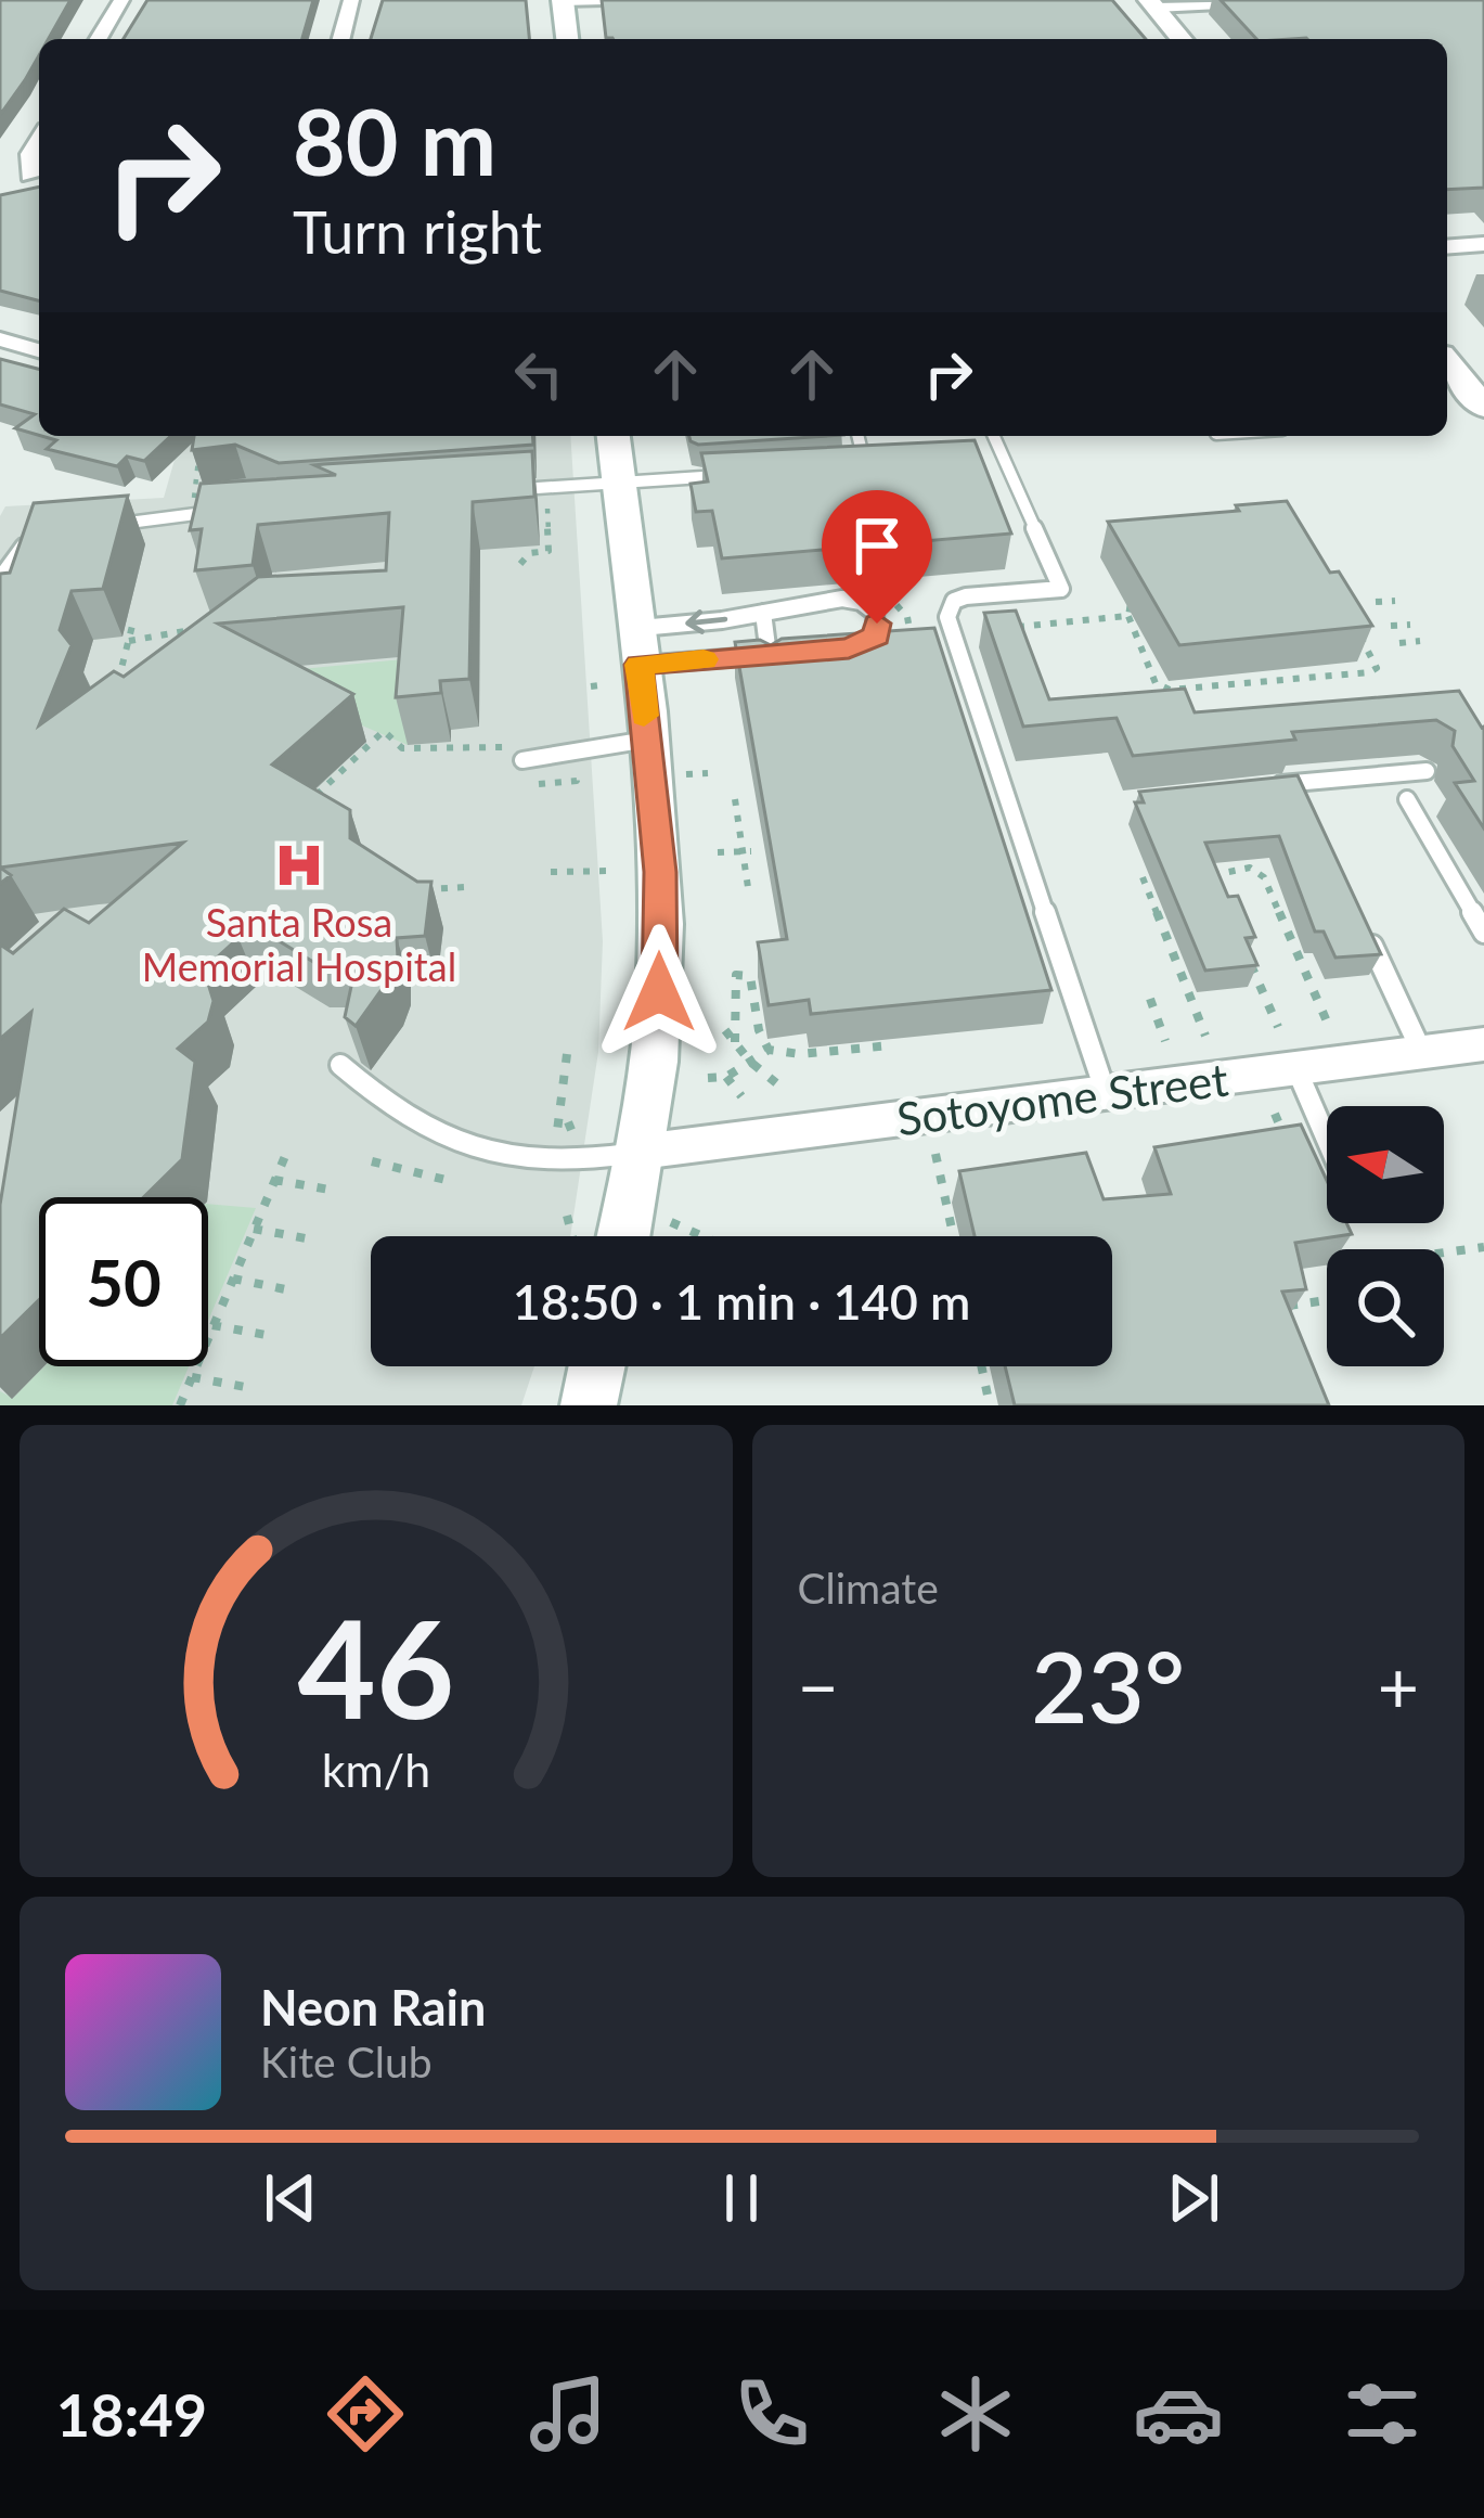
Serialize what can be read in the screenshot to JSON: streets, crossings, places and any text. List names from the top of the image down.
{
  "streets": {
    "street": ["Sotoyome Street"]
  },
  "places": {
    "hospital": ["Santa Rosa Memorial Hospital"]
  },
  "north": "left",
  "page": {
    "turn": ["80 m", "Turn right"],
    "limit": "50",
    "trip": "18:50 · 1 min · 140 m",
    "tile": "Climate",
    "heat": ["−", "23°", "+"],
    "song": ["Neon Rain", "Kite Club"],
    "tabs": "18:49",
    "gauge": ["46", "km/h"]
  }
}
